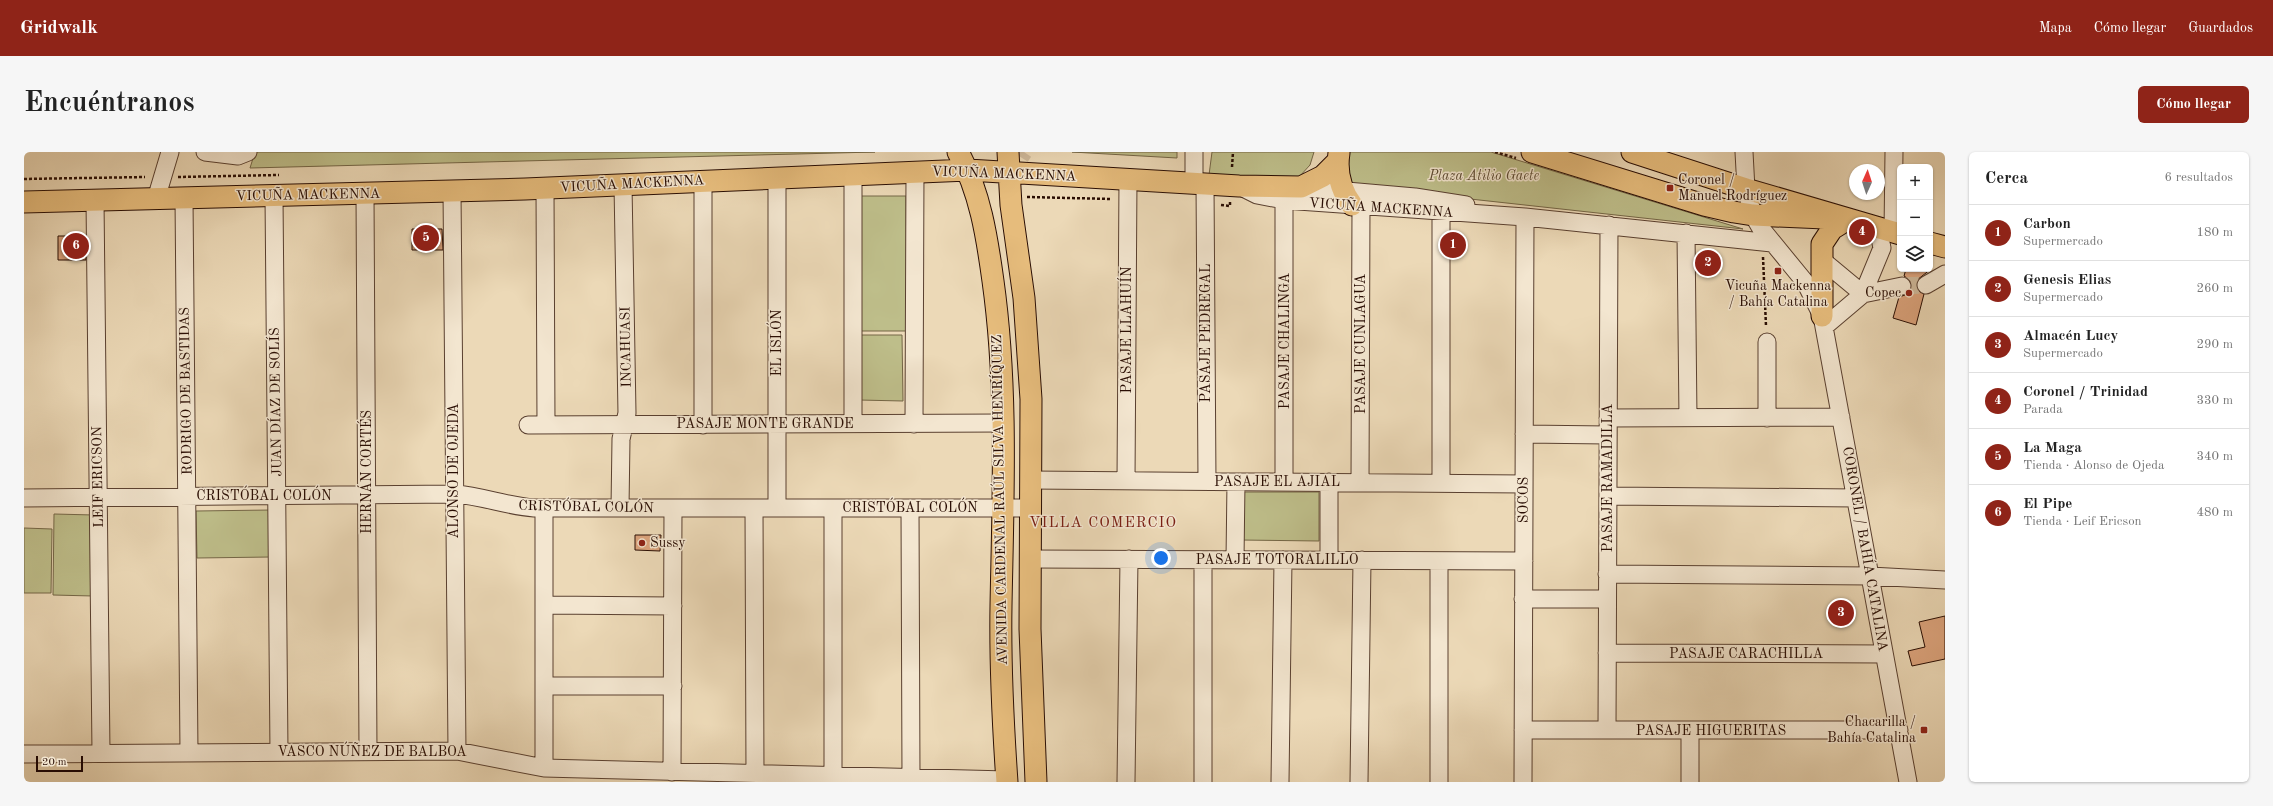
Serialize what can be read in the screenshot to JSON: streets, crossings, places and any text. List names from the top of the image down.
{
  "streets": {
    "main road": ["VICUÑA MACKENNA", "AVENIDA CARDENAL RAÚL SILVA HENRÍQUEZ"],
    "street": [
      "PASAJE LLAHUÍN",
      "PASAJE PEDREGAL",
      "PASAJE CHALINGA",
      "EL ISLÓN",
      "PASAJE CUNLAGUA",
      "INCAHUASI",
      "RODRIGO DE BASTIDAS",
      "JUAN DÍAZ DE SOLÍS",
      "PASAJE MONTE GRANDE",
      "ALONSO DE OJEDA",
      "HERNÁN CORTÉS",
      "LEIF ERICSON",
      "PASAJE RAMADILLA",
      "PASAJE EL AJIAL",
      "CRISTÓBAL COLÓN",
      "SOCOS",
      "CORONEL / BAHÍA CATALINA",
      "PASAJE TOTORALILLO",
      "PASAJE CARACHILLA",
      "PASAJE HIGUERITAS",
      "VASCO NÚÑEZ DE BALBOA"
    ]
  },
  "crossings": [
    ["VICUÑA MACKENNA", "PASAJE LLAHUÍN"],
    ["VICUÑA MACKENNA", "PASAJE PEDREGAL"],
    ["VICUÑA MACKENNA", "PASAJE CHALINGA"],
    ["VICUÑA MACKENNA", "EL ISLÓN"],
    ["VICUÑA MACKENNA", "PASAJE CUNLAGUA"],
    ["VICUÑA MACKENNA", "INCAHUASI"],
    ["VICUÑA MACKENNA", "RODRIGO DE BASTIDAS"],
    ["VICUÑA MACKENNA", "JUAN DÍAZ DE SOLÍS"],
    ["VICUÑA MACKENNA", "ALONSO DE OJEDA"],
    ["VICUÑA MACKENNA", "HERNÁN CORTÉS"],
    ["VICUÑA MACKENNA", "LEIF ERICSON"],
    ["VICUÑA MACKENNA", "PASAJE RAMADILLA"],
    ["VICUÑA MACKENNA", "AVENIDA CARDENAL RAÚL SILVA HENRÍQUEZ"],
    ["VICUÑA MACKENNA", "SOCOS"],
    ["VICUÑA MACKENNA", "CORONEL / BAHÍA CATALINA"],
    ["PASAJE LLAHUÍN", "PASAJE EL AJIAL"],
    ["PASAJE PEDREGAL", "PASAJE EL AJIAL"],
    ["PASAJE CHALINGA", "PASAJE EL AJIAL"],
    ["EL ISLÓN", "PASAJE MONTE GRANDE"],
    ["EL ISLÓN", "CRISTÓBAL COLÓN"],
    ["PASAJE CUNLAGUA", "PASAJE EL AJIAL"],
    ["INCAHUASI", "PASAJE MONTE GRANDE"],
    ["INCAHUASI", "CRISTÓBAL COLÓN"],
    ["RODRIGO DE BASTIDAS", "CRISTÓBAL COLÓN"],
    ["RODRIGO DE BASTIDAS", "VASCO NÚÑEZ DE BALBOA"],
    ["JUAN DÍAZ DE SOLÍS", "CRISTÓBAL COLÓN"],
    ["JUAN DÍAZ DE SOLÍS", "VASCO NÚÑEZ DE BALBOA"],
    ["PASAJE MONTE GRANDE", "AVENIDA CARDENAL RAÚL SILVA HENRÍQUEZ"],
    ["ALONSO DE OJEDA", "CRISTÓBAL COLÓN"],
    ["ALONSO DE OJEDA", "VASCO NÚÑEZ DE BALBOA"],
    ["HERNÁN CORTÉS", "CRISTÓBAL COLÓN"],
    ["HERNÁN CORTÉS", "VASCO NÚÑEZ DE BALBOA"],
    ["LEIF ERICSON", "CRISTÓBAL COLÓN"],
    ["LEIF ERICSON", "VASCO NÚÑEZ DE BALBOA"],
    ["PASAJE RAMADILLA", "PASAJE CARACHILLA"],
    ["PASAJE RAMADILLA", "PASAJE HIGUERITAS"],
    ["PASAJE EL AJIAL", "AVENIDA CARDENAL RAÚL SILVA HENRÍQUEZ"],
    ["PASAJE EL AJIAL", "SOCOS"],
    ["CRISTÓBAL COLÓN", "AVENIDA CARDENAL RAÚL SILVA HENRÍQUEZ"],
    ["AVENIDA CARDENAL RAÚL SILVA HENRÍQUEZ", "PASAJE TOTORALILLO"],
    ["AVENIDA CARDENAL RAÚL SILVA HENRÍQUEZ", "VASCO NÚÑEZ DE BALBOA"],
    ["SOCOS", "PASAJE TOTORALILLO"],
    ["SOCOS", "PASAJE HIGUERITAS"],
    ["CORONEL / BAHÍA CATALINA", "PASAJE CARACHILLA"],
    ["CORONEL / BAHÍA CATALINA", "PASAJE HIGUERITAS"]
  ],
  "districts": ["VILLA COMERCIO"],
  "parks": ["Plaza Atilio Gaete"],
  "places": {
    "transit": ["Coronel / Manuel Rodríguez", "Vicuña Mackenna / Bahía Catalina", "Chacarilla / Bahía Catalina"],
    "other": ["Copec", "Sussy"]
  },
  "scale_bar": "20 m",
  "north": "top",
  "page": {
    "header": "Gridwalk",
    "nav": ["Mapa", "Cómo llegar", "Guardados"],
    "buttons": "Cómo llegar",
    "title": "Encuéntranos",
    "heading": ["Cerca", "6 resultados"],
    "map_buttons": ["+", "−"],
    "list": [
      {
        "mark": "1",
        "name": "Carbon",
        "note": "Supermercado",
        "value": "180 m"
      },
      {
        "mark": "2",
        "name": "Genesis Elias",
        "note": "Supermercado",
        "value": "260 m"
      },
      {
        "mark": "3",
        "name": "Almacén Lucy",
        "note": "Supermercado",
        "value": "290 m"
      },
      {
        "mark": "4",
        "name": "Coronel / Trinidad",
        "note": "Parada",
        "value": "330 m"
      },
      {
        "mark": "5",
        "name": "La Maga",
        "note": "Tienda · Alonso de Ojeda",
        "value": "340 m"
      },
      {
        "mark": "6",
        "name": "El Pipe",
        "note": "Tienda · Leif Ericson",
        "value": "480 m"
      }
    ],
    "pins": [
      "4",
      "5",
      "1",
      "6",
      "2",
      "3"
    ],
    "scale": "20 m"
  }
}
